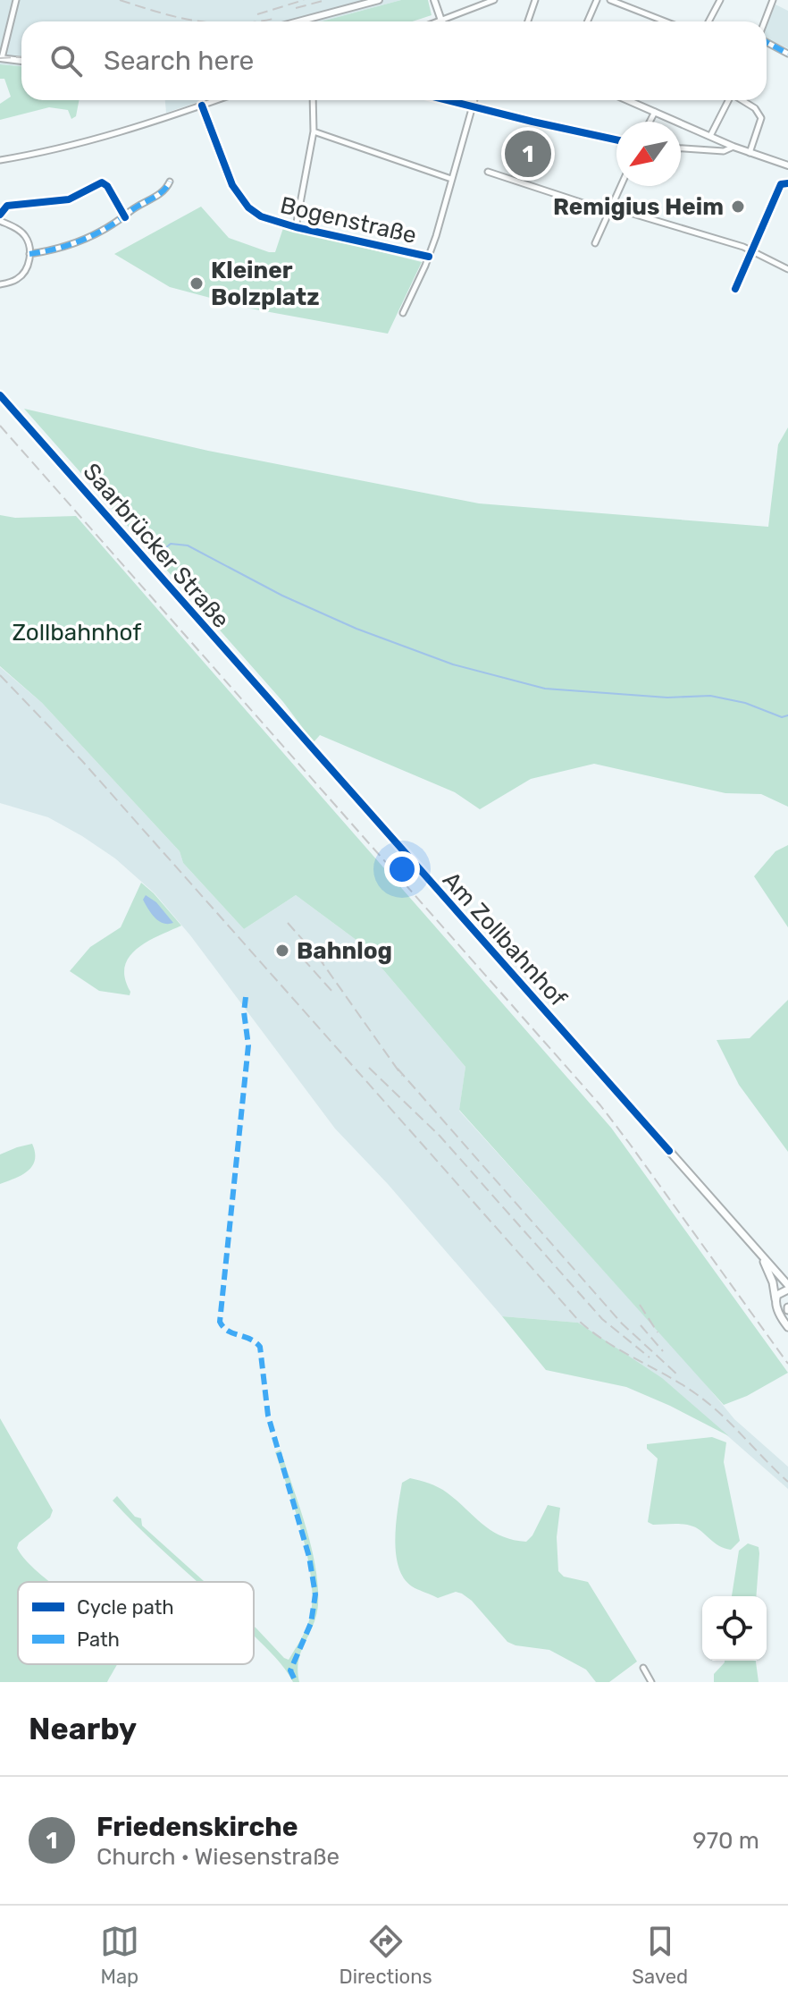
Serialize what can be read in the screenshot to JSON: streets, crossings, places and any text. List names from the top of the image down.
{
  "streets": {
    "main road": ["Saarbrücker Straße", "Am Zollbahnhof"],
    "street": ["Bogenstraße"]
  },
  "crossings": [
    ["Saarbrücker Straße", "Am Zollbahnhof"]
  ],
  "parks": ["Zollbahnhof"],
  "places": ["Remigius Heim", "Kleiner Bolzplatz", "Bahnlog"],
  "legend": ["Cycle path", "Path"],
  "north": "bottom left",
  "page": {
    "search": "Search here",
    "pins": "1",
    "heading": "Nearby",
    "list": [
      {
        "mark": "1",
        "name": "Friedenskirche",
        "note": "Church · Wiesenstraße",
        "value": "970 m"
      }
    ],
    "nav": ["Map", "Directions", "Saved"]
  }
}
